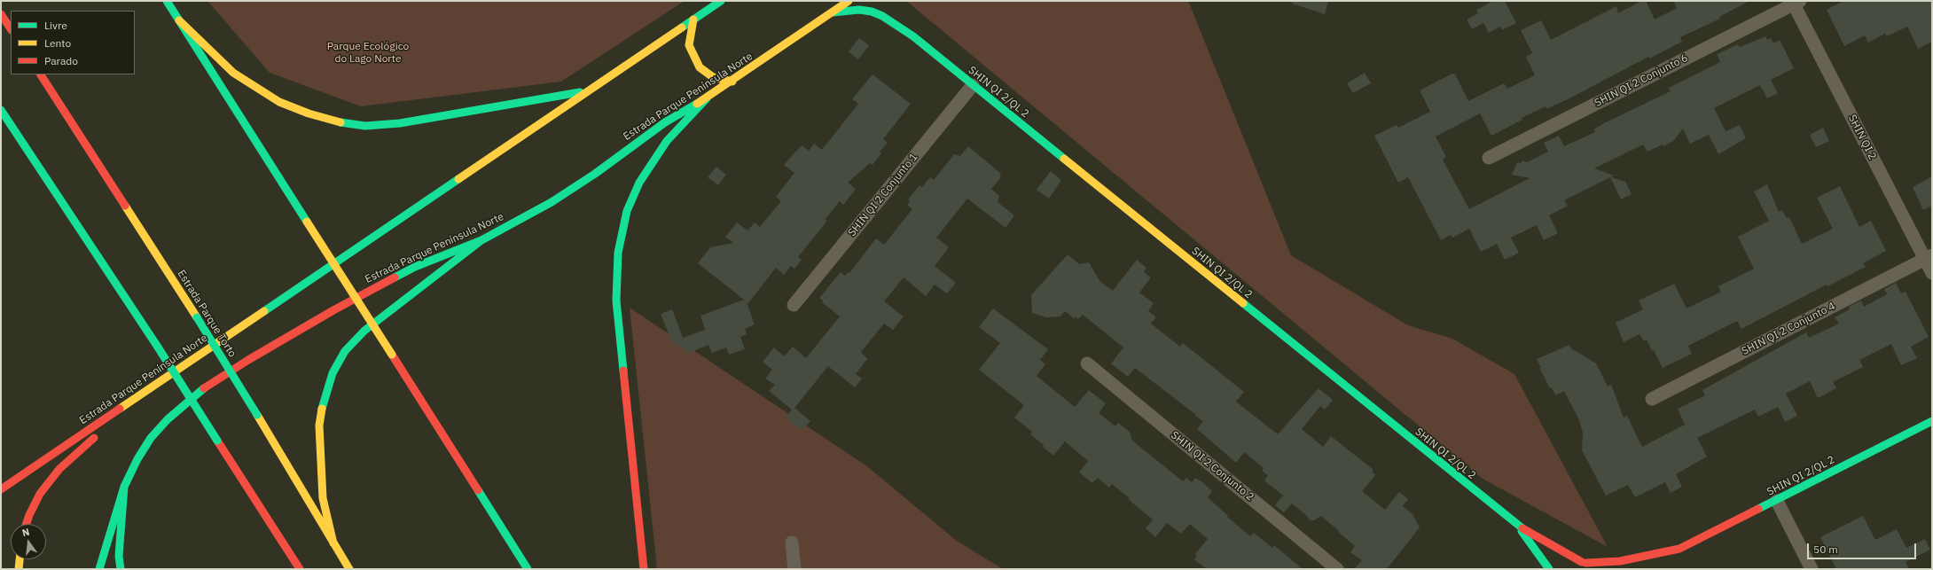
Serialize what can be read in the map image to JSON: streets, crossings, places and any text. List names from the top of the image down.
{
  "streets": {
    "main road": ["SHIN QI 2/QL 2", "Estrada Parque Península Norte", "Estrada Parque Torto"],
    "street": [
      "SHIN QI 2 Conjunto 6",
      "SHIN QI 2",
      "SHIN QI 2 Conjunto 1",
      "SHIN QI 2 Conjunto 4",
      "SHIN QI 2 Conjunto 2"
    ]
  },
  "crossings": [
    ["SHIN QI 2 Conjunto 6", "SHIN QI 2"],
    ["SHIN QI 2/QL 2", "Estrada Parque Península Norte"],
    ["SHIN QI 2/QL 2", "SHIN QI 2 Conjunto 1"],
    ["SHIN QI 2", "SHIN QI 2 Conjunto 4"]
  ],
  "parks": ["Parque Ecológico do Lago Norte"],
  "legend": ["Livre", "Lento", "Parado"],
  "scale_bar": "50 m",
  "north": "top"
}
